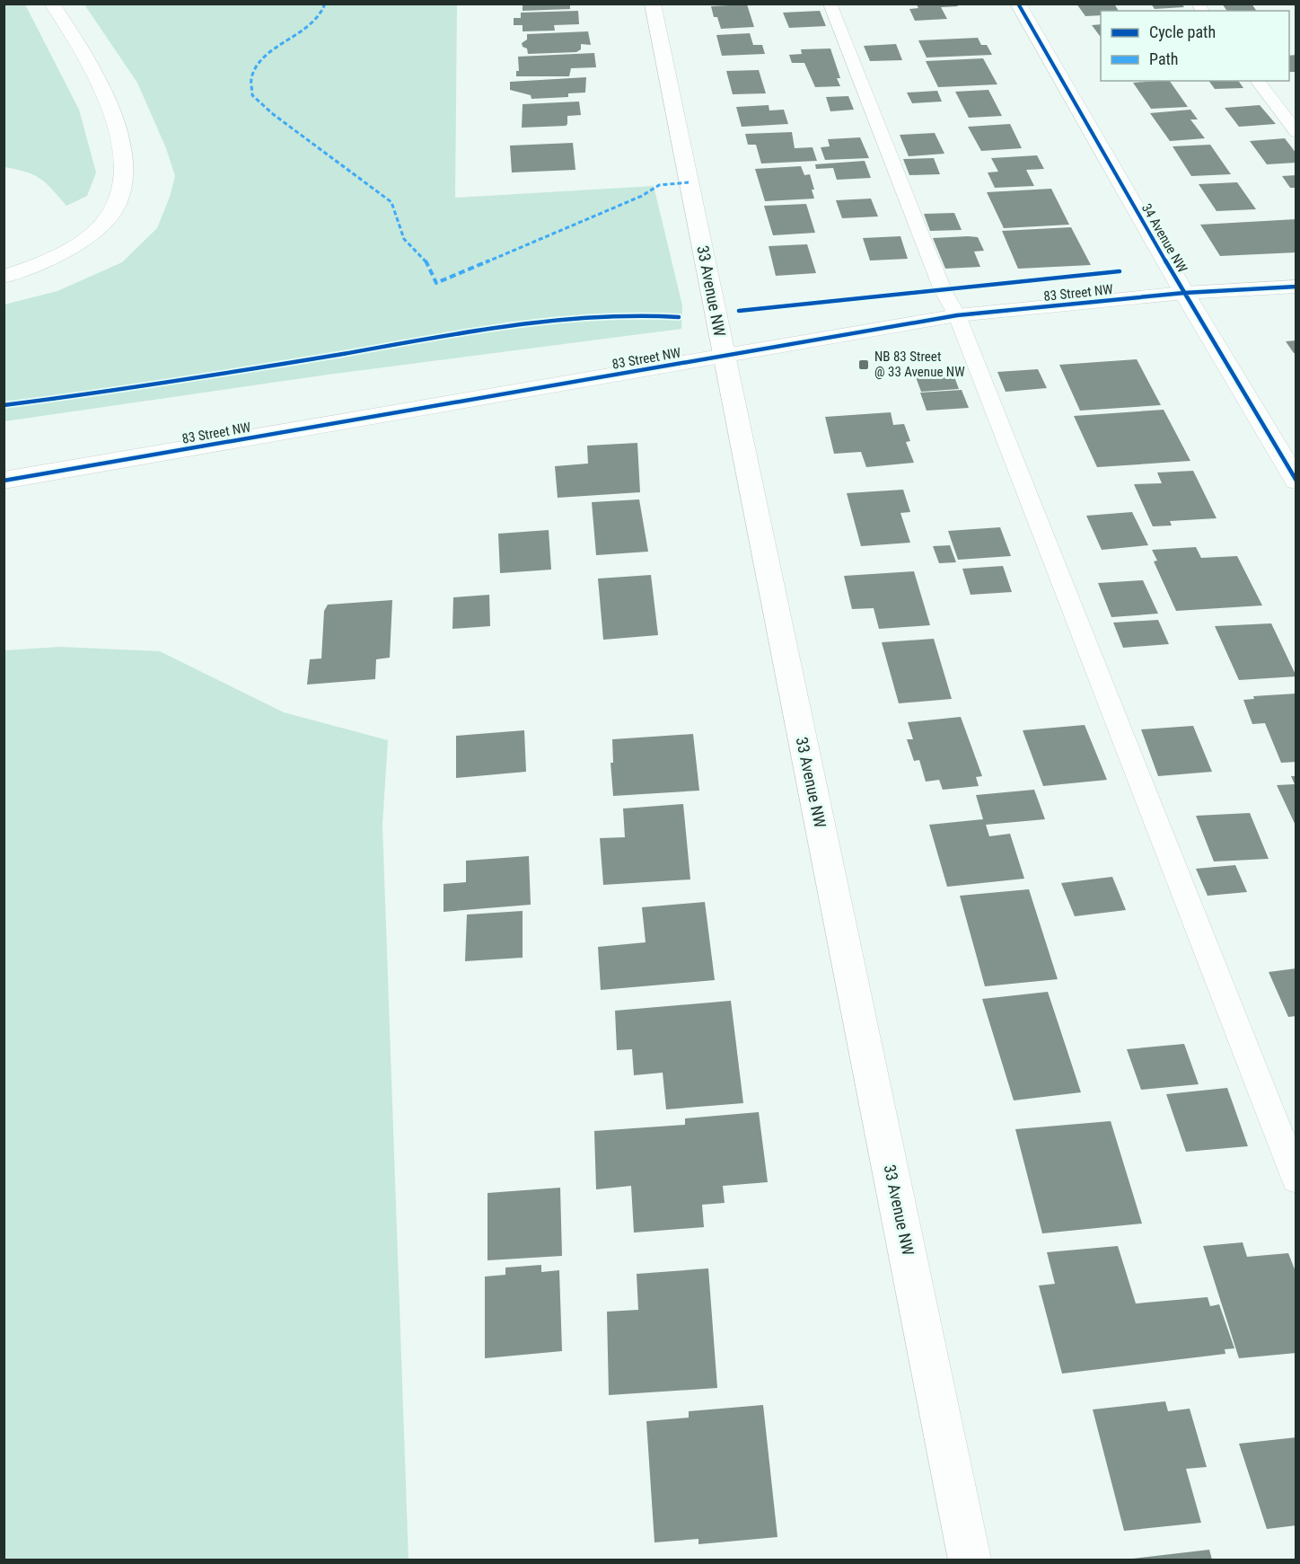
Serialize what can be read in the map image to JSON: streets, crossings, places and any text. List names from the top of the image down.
{
  "streets": {
    "street": ["34 Avenue NW", "33 Avenue NW", "83 Street NW"]
  },
  "crossings": [
    ["34 Avenue NW", "83 Street NW"],
    ["33 Avenue NW", "83 Street NW"]
  ],
  "places": {
    "transit": ["NB 83 Street @ 33 Avenue NW"]
  },
  "legend": ["Cycle path", "Path"]
}
